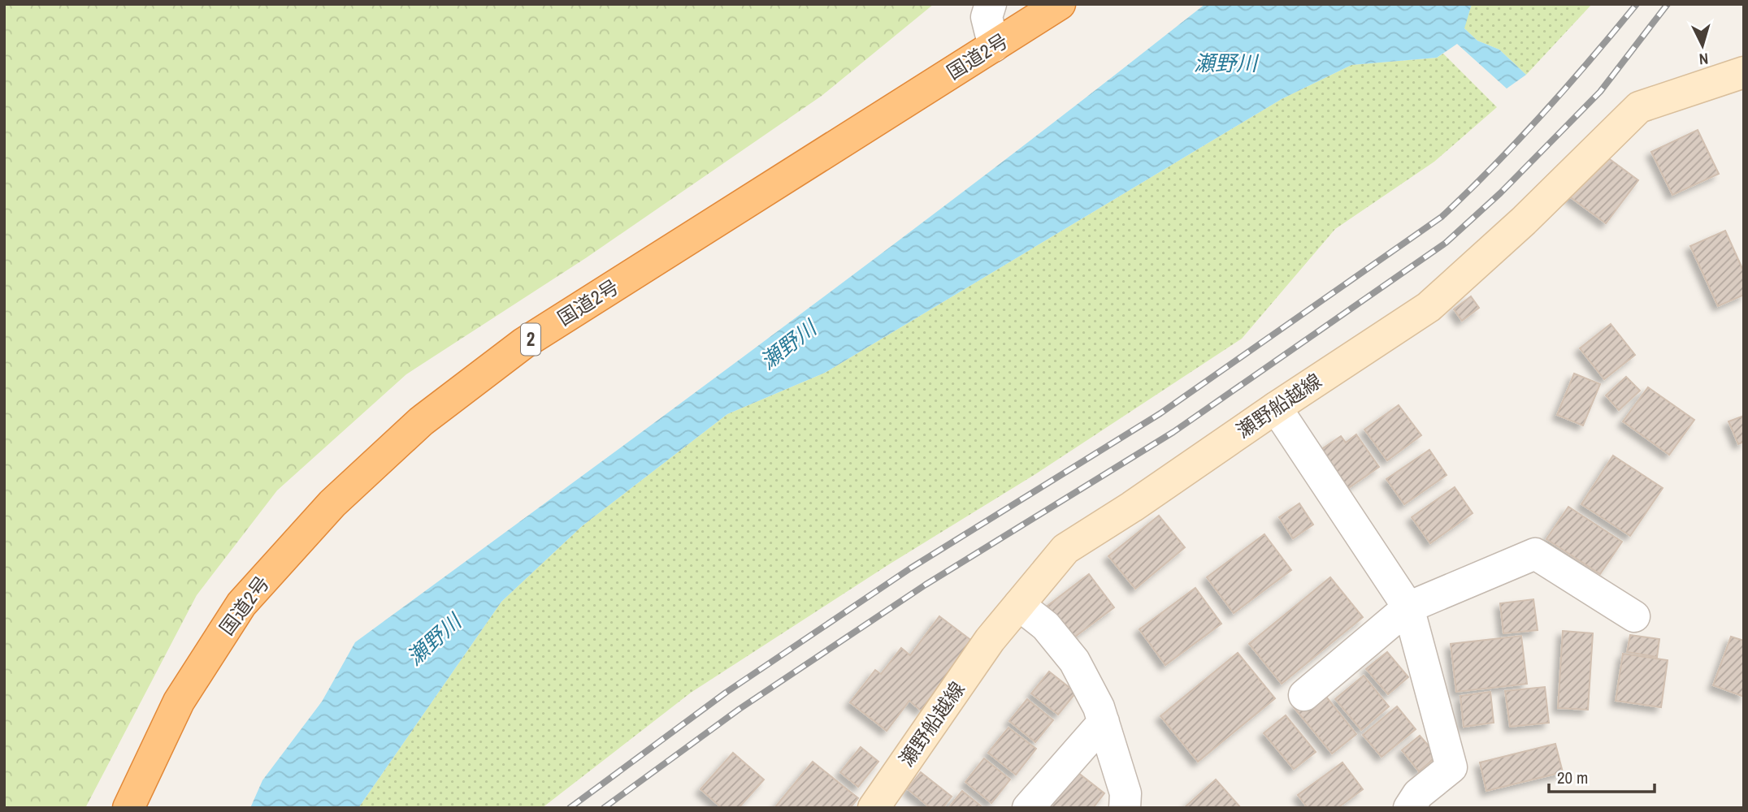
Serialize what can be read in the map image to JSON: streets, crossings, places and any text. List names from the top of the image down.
{
  "streets": {
    "highway": ["国道2号", "2"],
    "main road": ["瀬野船越線"]
  },
  "water": ["瀬野川"],
  "scale_bar": "20 m",
  "north": "bottom"
}
